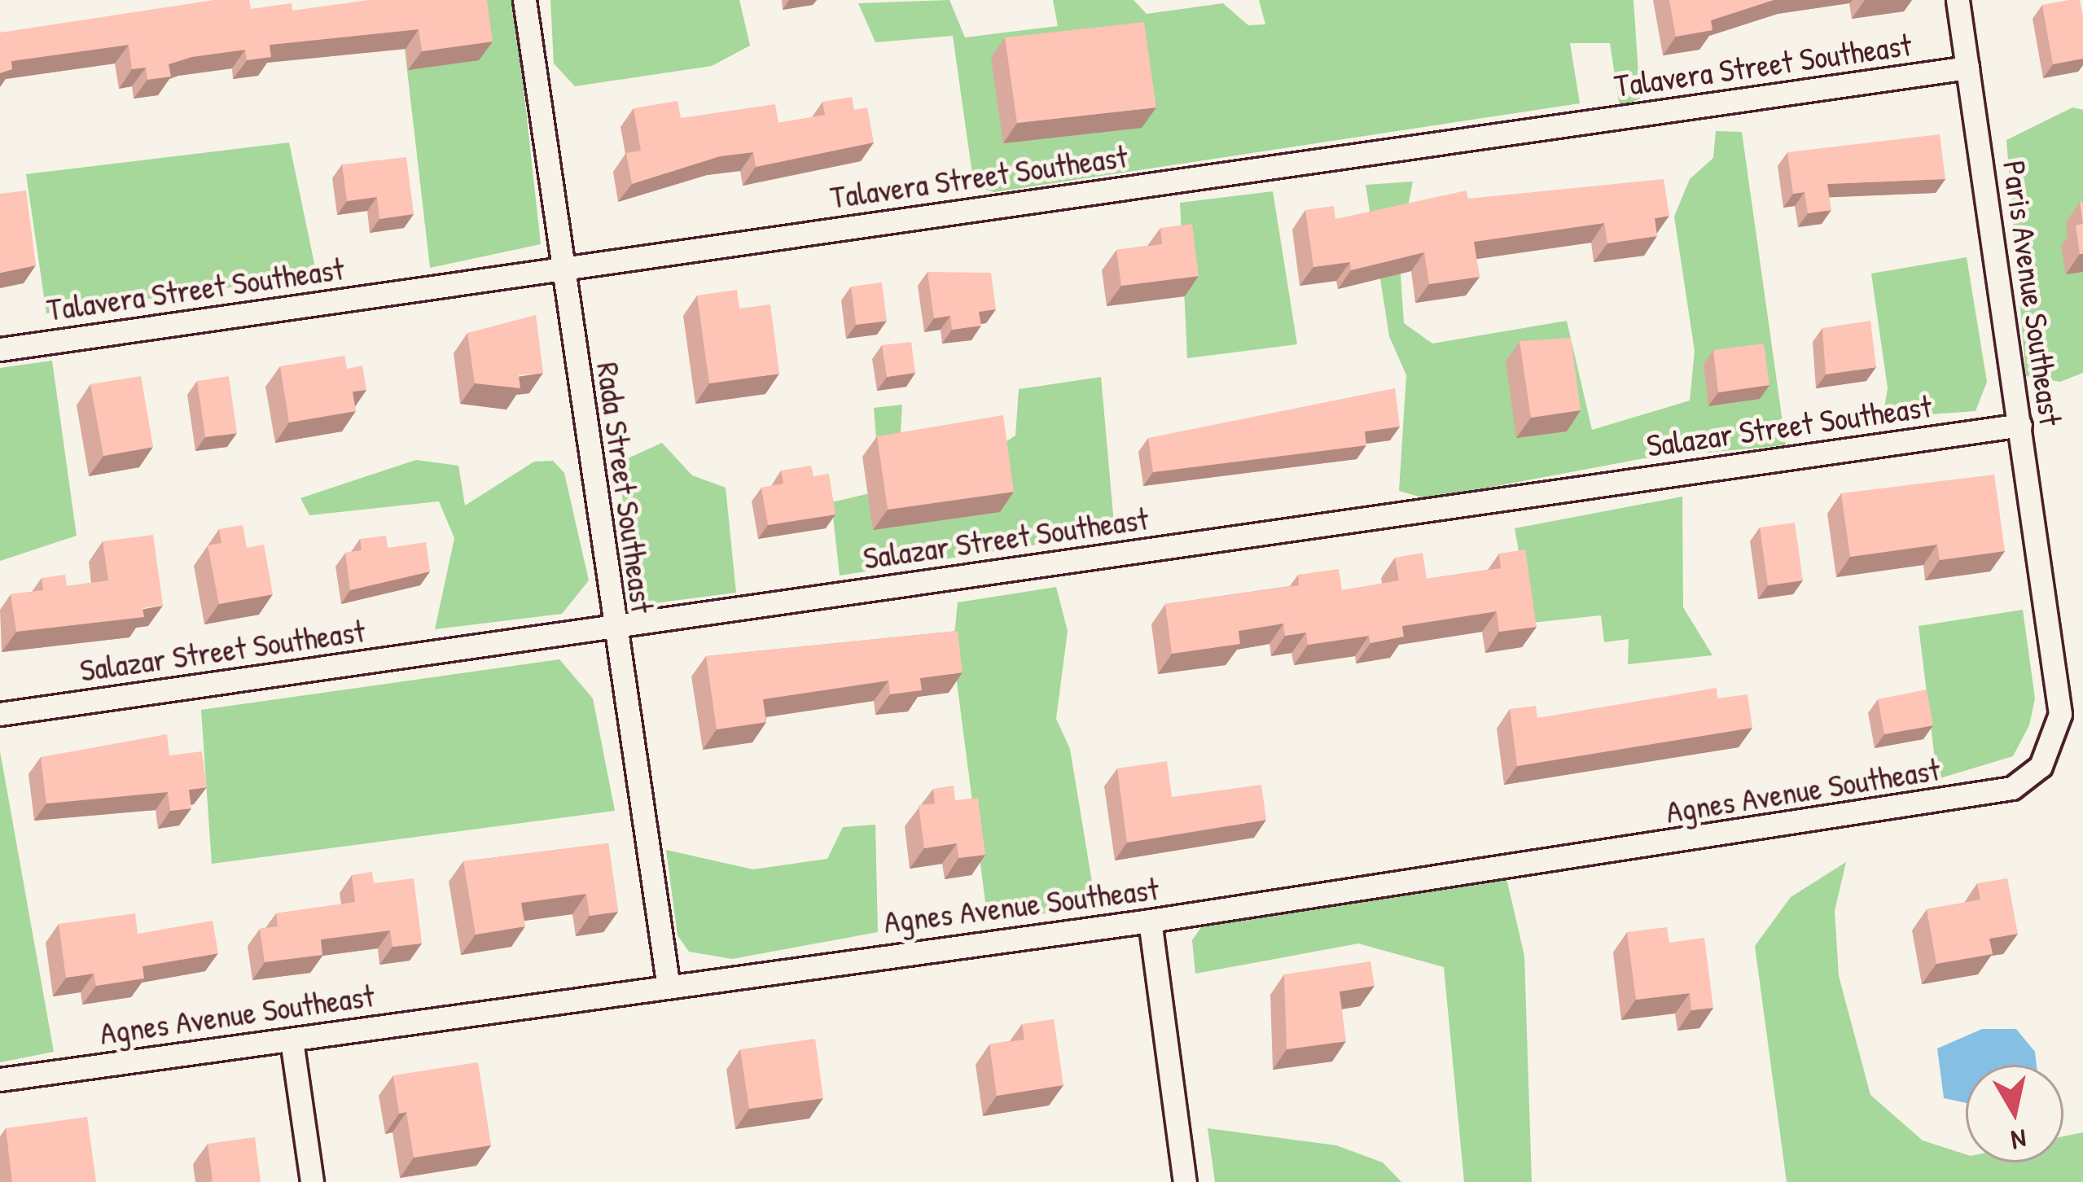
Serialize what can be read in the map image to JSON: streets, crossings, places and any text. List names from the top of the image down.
{
  "streets": {
    "street": [
      "Talavera Street Southeast",
      "Paris Avenue Southeast",
      "Salazar Street Southeast",
      "Rada Street Southeast",
      "Agnes Avenue Southeast"
    ]
  },
  "crossings": [
    ["Talavera Street Southeast", "Paris Avenue Southeast"],
    ["Talavera Street Southeast", "Rada Street Southeast"],
    ["Paris Avenue Southeast", "Salazar Street Southeast"],
    ["Paris Avenue Southeast", "Agnes Avenue Southeast"],
    ["Salazar Street Southeast", "Rada Street Southeast"],
    ["Rada Street Southeast", "Agnes Avenue Southeast"]
  ],
  "north": "bottom"
}
